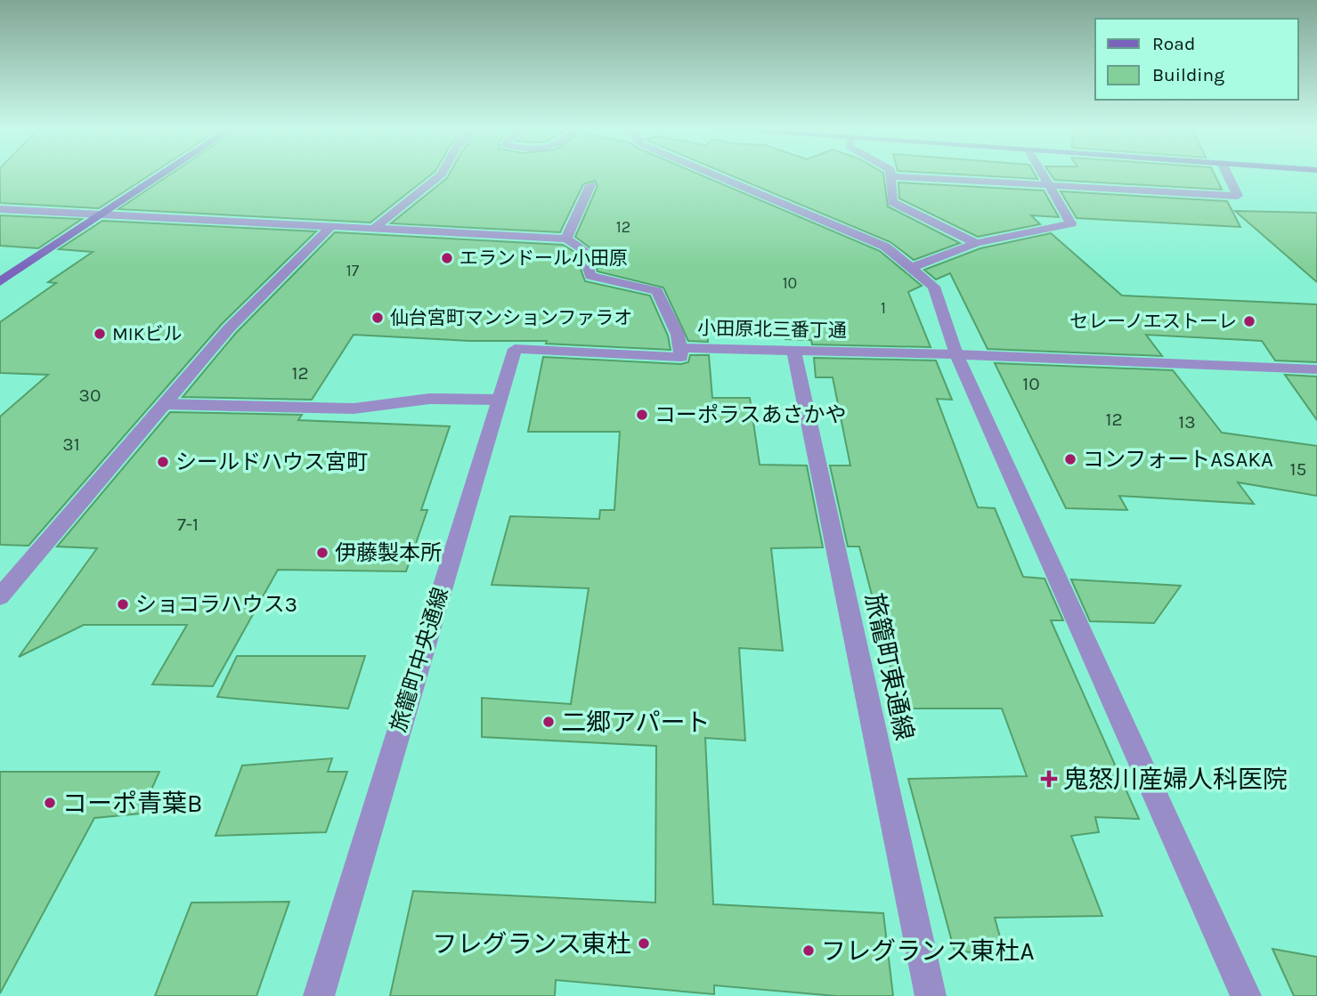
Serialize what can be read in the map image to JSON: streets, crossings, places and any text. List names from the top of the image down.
{
  "streets": {
    "street": ["小田原北三番丁通", "旅籠町中央通線", "旅籠町東通線"]
  },
  "crossings": [
    ["小田原北三番丁通", "旅籠町中央通線"],
    ["小田原北三番丁通", "旅籠町東通線"]
  ],
  "places": {
    "other": [
      "エランドール小田原",
      "仙台宮町マンションファラオ",
      "セレーノエストーレ",
      "MIKビル",
      "コーポラスあさかや",
      "コンフォートASAKA",
      "シールドハウス宮町",
      "伊藤製本所",
      "ショコラハウス3",
      "二郷アパート",
      "コーポ青葉B",
      "フレグランス東杜",
      "フレグランス東杜A"
    ],
    "health": ["鬼怒川産婦人科医院"]
  },
  "house_numbers": [
    "12",
    "17",
    "10",
    "1",
    "12",
    "10",
    "30",
    "12",
    "13",
    "31",
    "15",
    "7-1"
  ],
  "legend": ["Road", "Building"]
}
